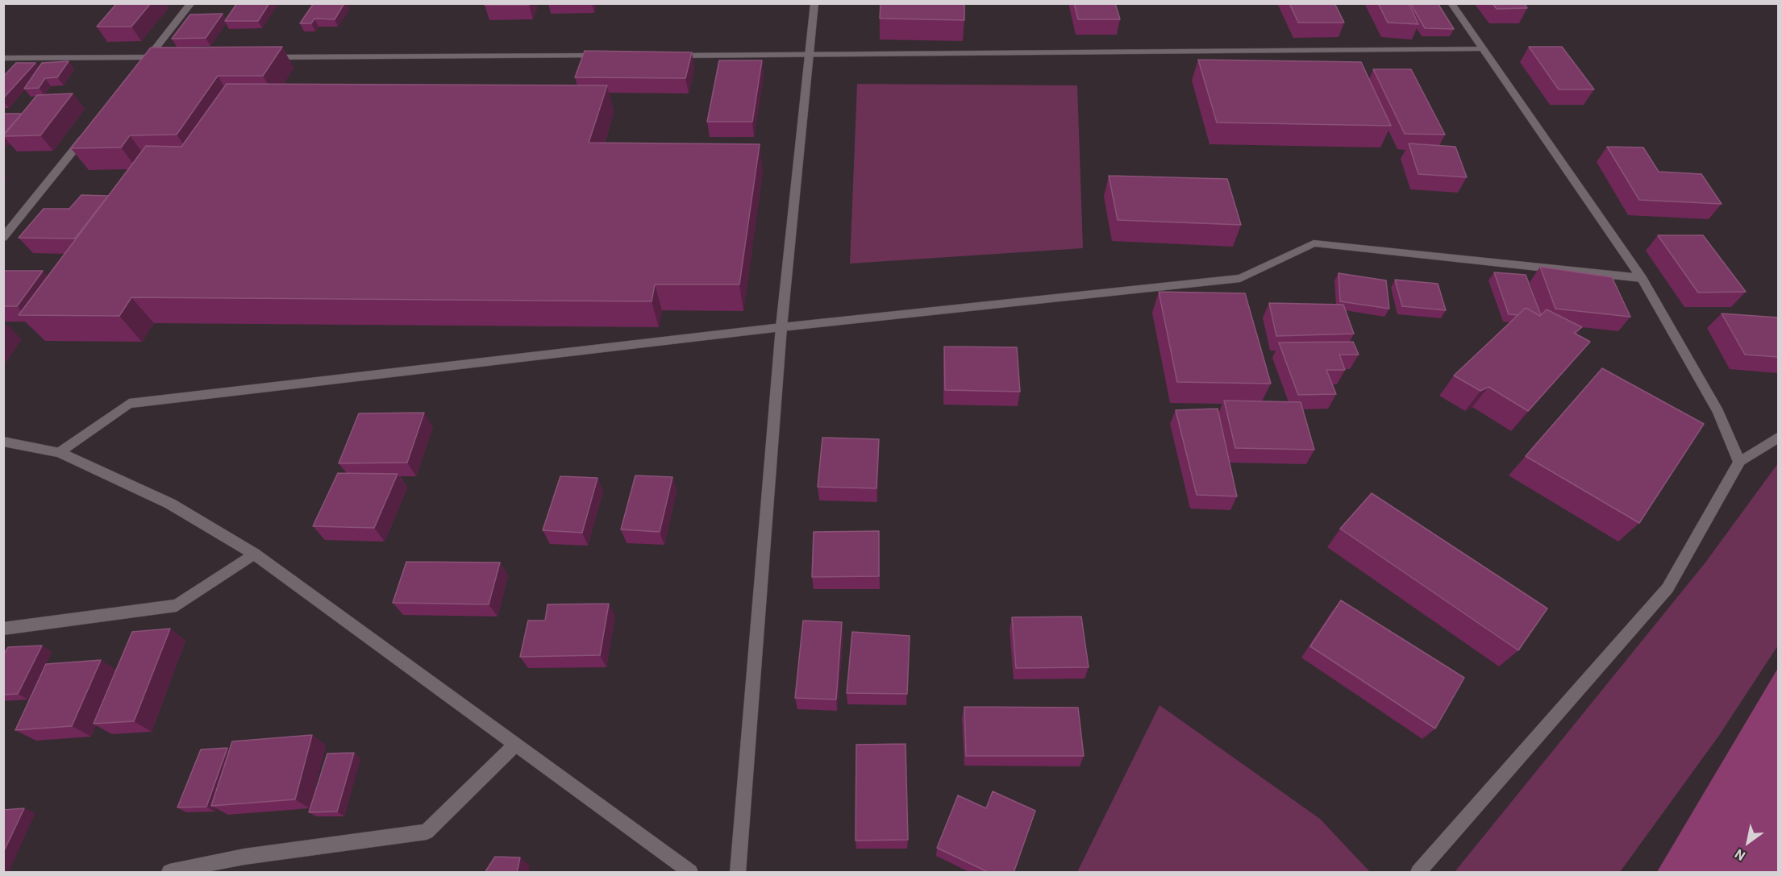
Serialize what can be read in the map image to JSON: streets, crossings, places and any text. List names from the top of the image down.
{
  "north": "bottom left"
}
